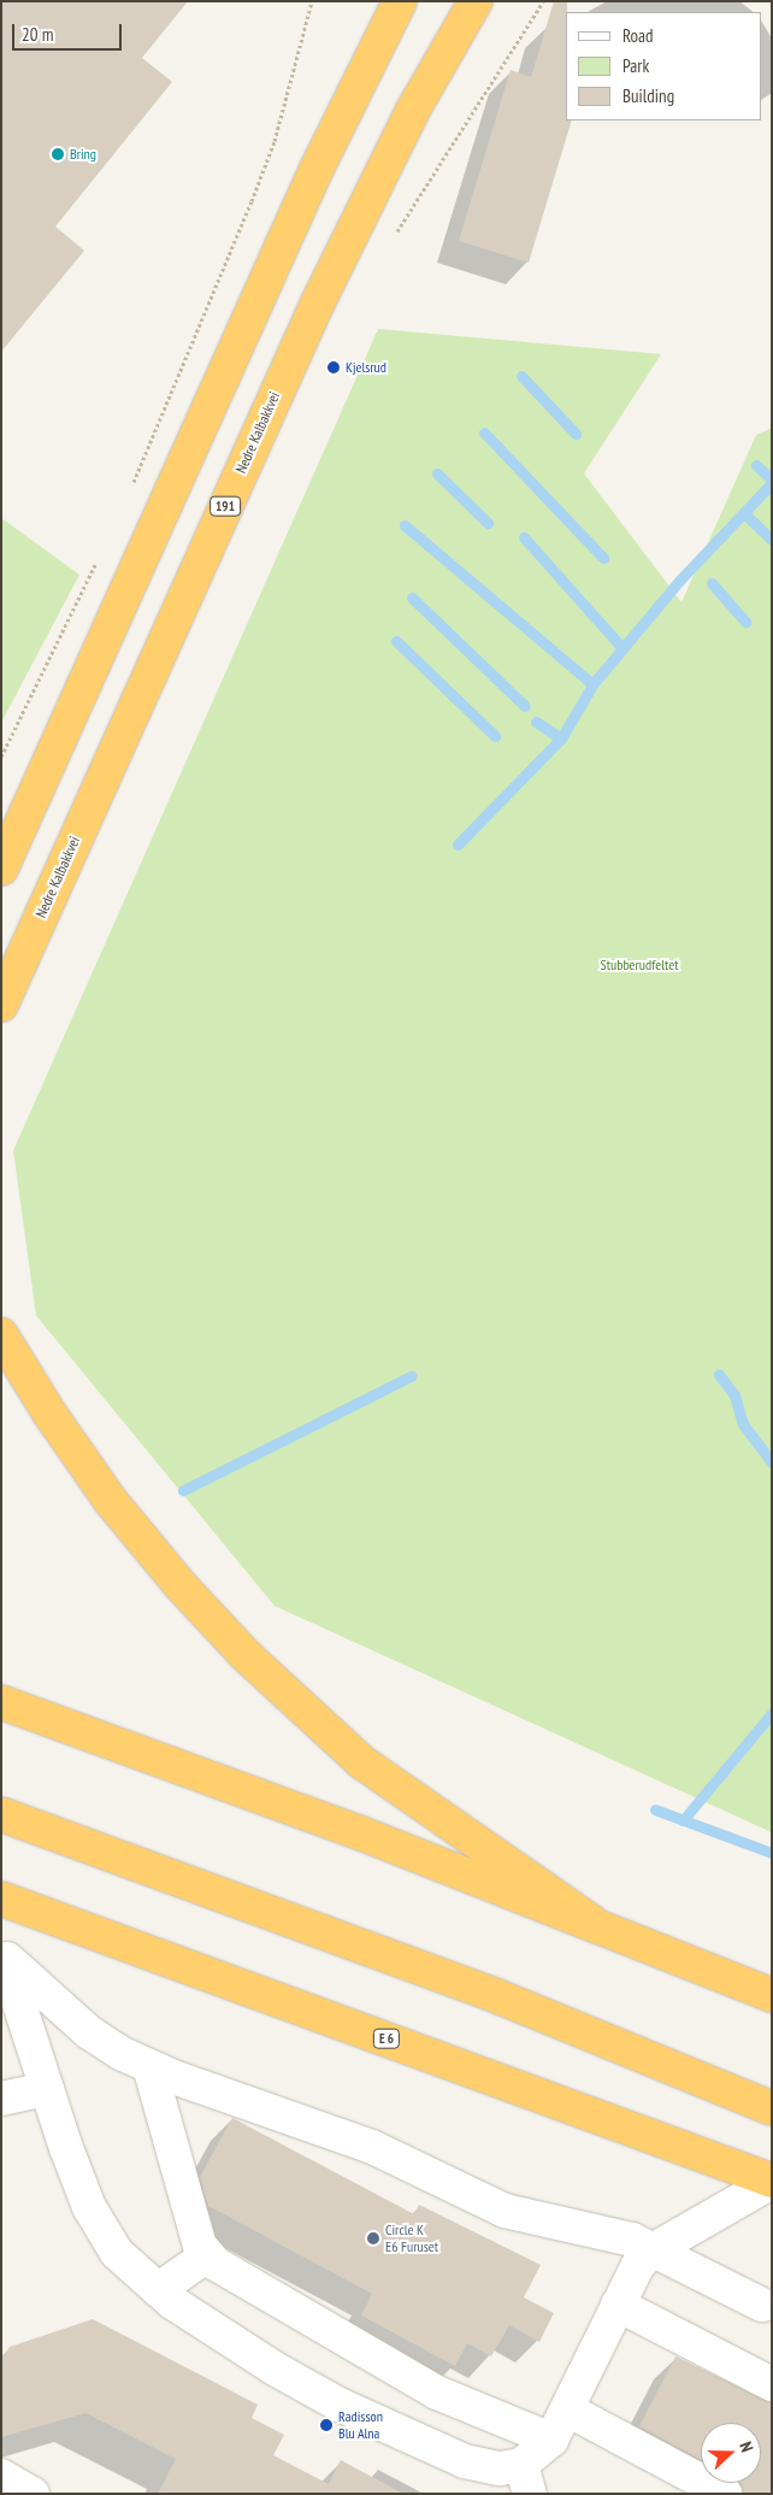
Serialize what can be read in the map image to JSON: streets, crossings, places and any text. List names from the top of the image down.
{
  "streets": {
    "highway": ["Nedre Kalbakkvei", "191", "E 6"]
  },
  "parks": ["Stubberudfeltet"],
  "places": [
    "Bring",
    "Kjelsrud",
    "Circle K E6 Furuset",
    "Radisson Blu Alna"
  ],
  "legend": ["Road", "Park", "Building"],
  "scale_bar": "20 m",
  "north": "right"
}
